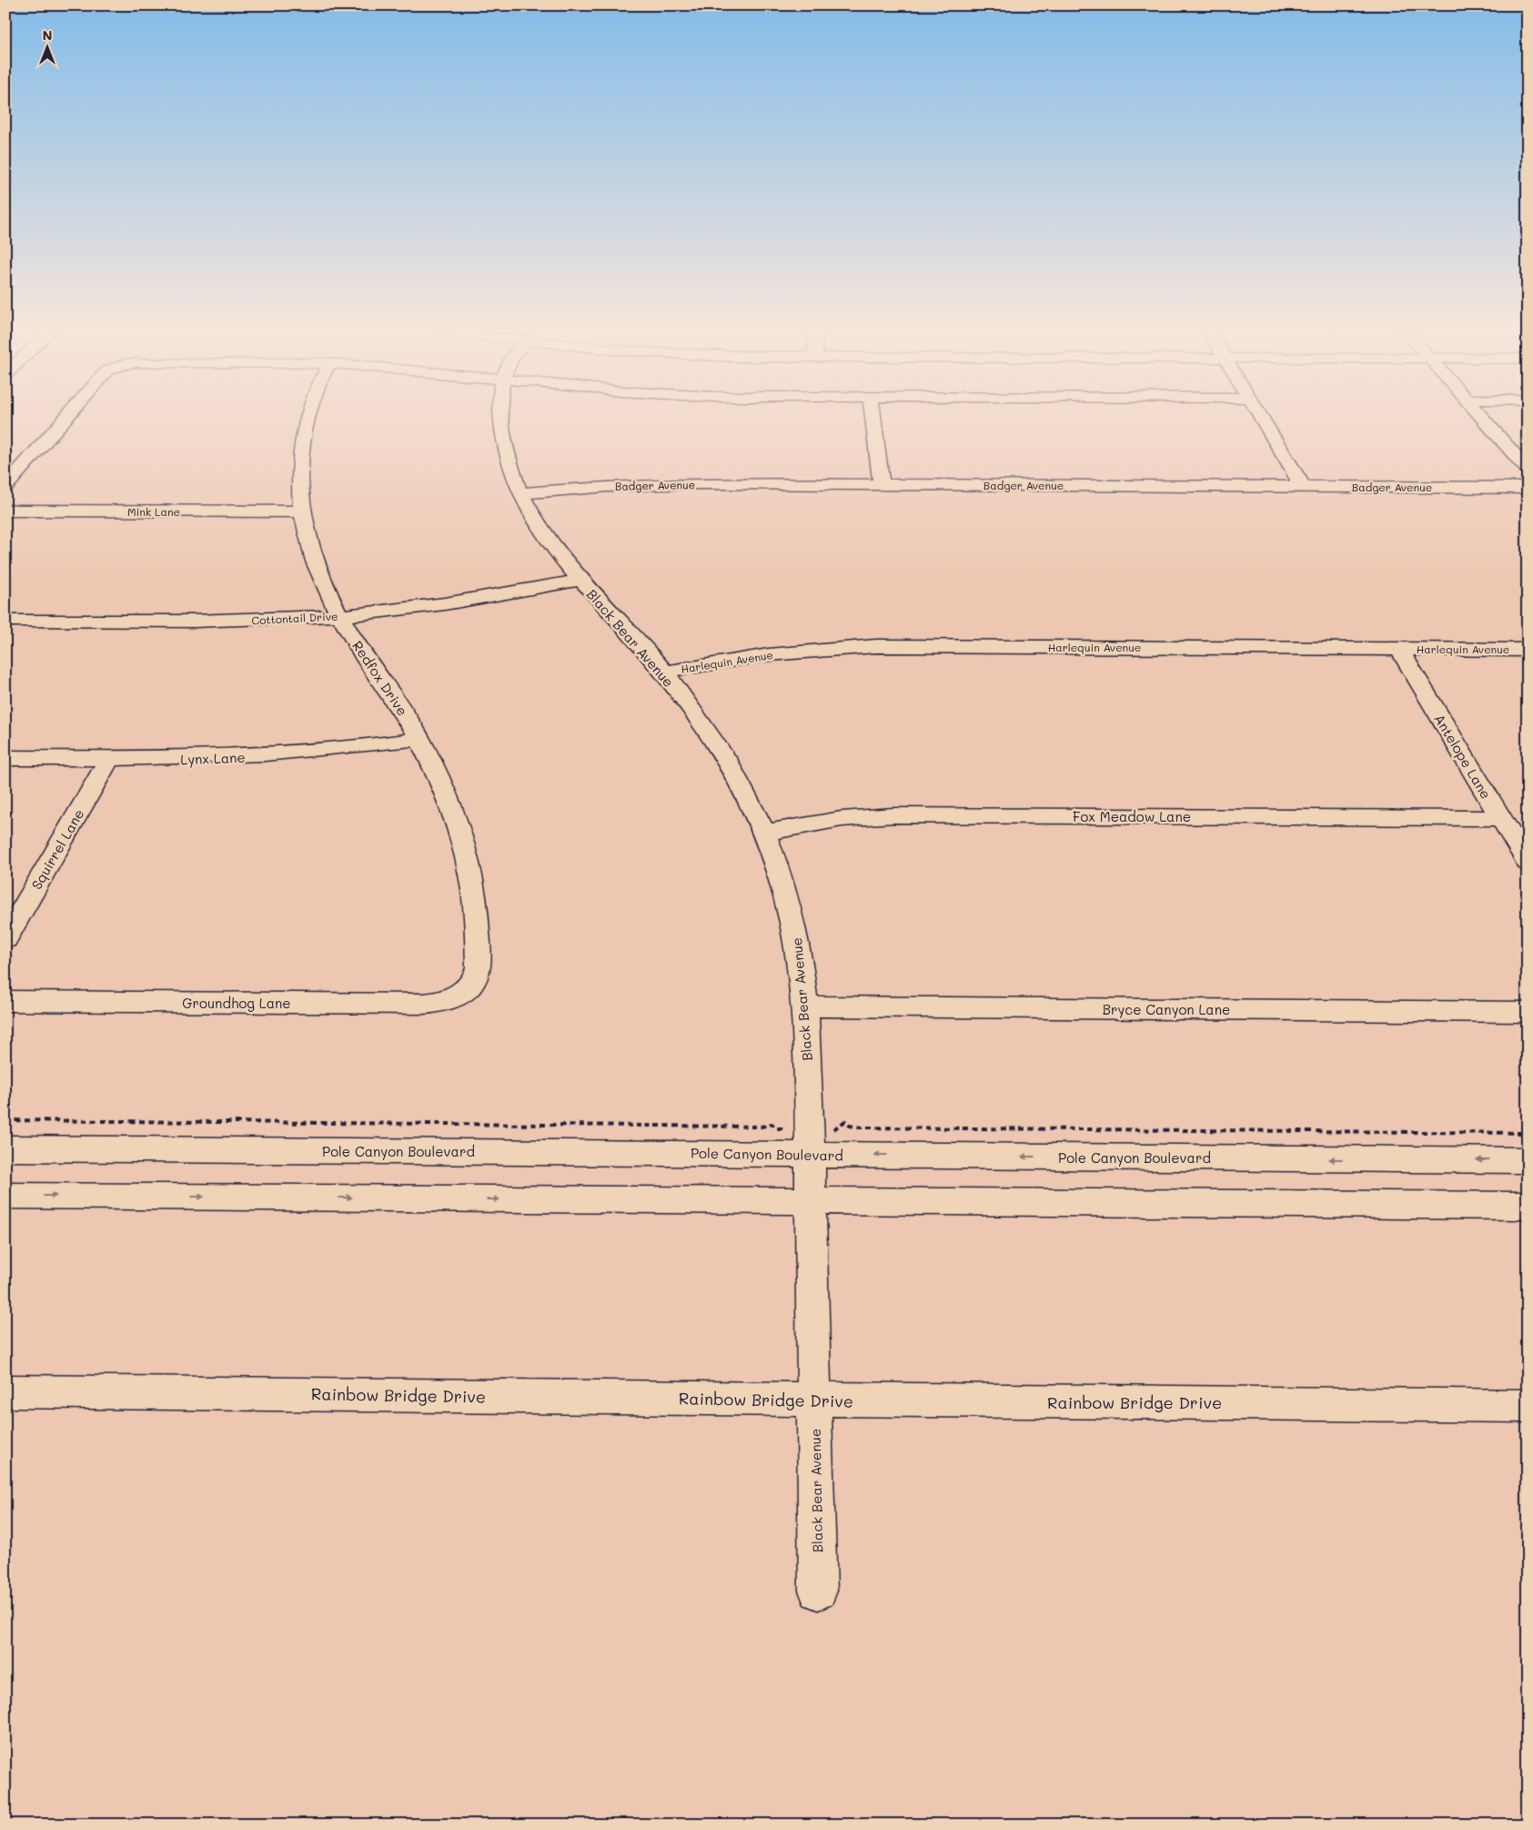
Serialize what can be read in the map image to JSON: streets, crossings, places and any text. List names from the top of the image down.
{
  "streets": {
    "street": [
      "Badger Avenue",
      "Mink Lane",
      "Cottontail Drive",
      "Black Bear Avenue",
      "Harlequin Avenue",
      "Redfox Drive",
      "Antelope Lane",
      "Lynx Lane",
      "Fox Meadow Lane",
      "Squirrel Lane",
      "Groundhog Lane",
      "Bryce Canyon Lane",
      "Pole Canyon Boulevard",
      "Rainbow Bridge Drive"
    ]
  },
  "crossings": [
    ["Badger Avenue", "Black Bear Avenue"],
    ["Mink Lane", "Redfox Drive"],
    ["Cottontail Drive", "Black Bear Avenue"],
    ["Cottontail Drive", "Redfox Drive"],
    ["Black Bear Avenue", "Harlequin Avenue"],
    ["Black Bear Avenue", "Fox Meadow Lane"],
    ["Black Bear Avenue", "Bryce Canyon Lane"],
    ["Black Bear Avenue", "Pole Canyon Boulevard"],
    ["Black Bear Avenue", "Rainbow Bridge Drive"],
    ["Harlequin Avenue", "Antelope Lane"],
    ["Redfox Drive", "Lynx Lane"],
    ["Redfox Drive", "Groundhog Lane"],
    ["Antelope Lane", "Fox Meadow Lane"],
    ["Lynx Lane", "Squirrel Lane"]
  ],
  "north": "top"
}
